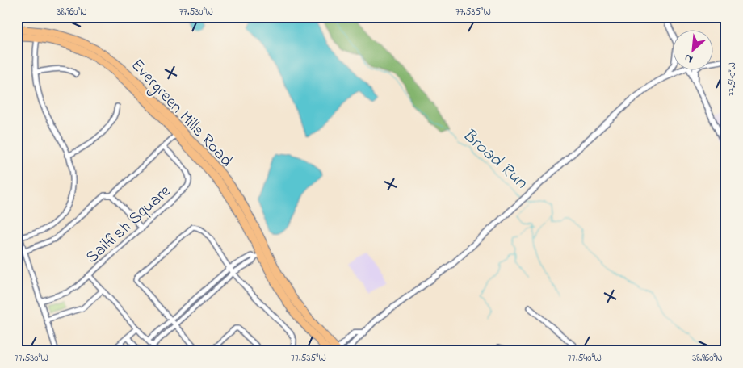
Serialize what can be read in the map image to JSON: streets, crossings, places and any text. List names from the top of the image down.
{
  "streets": {
    "main road": ["Evergreen Mills Road"],
    "street": ["Sailfish Square"]
  },
  "water": ["Broad Run"],
  "north": "bottom left",
  "coordinates": [
    "38.960°N",
    "77.530°W",
    "77.535°W",
    "77.540°W"
  ]
}
